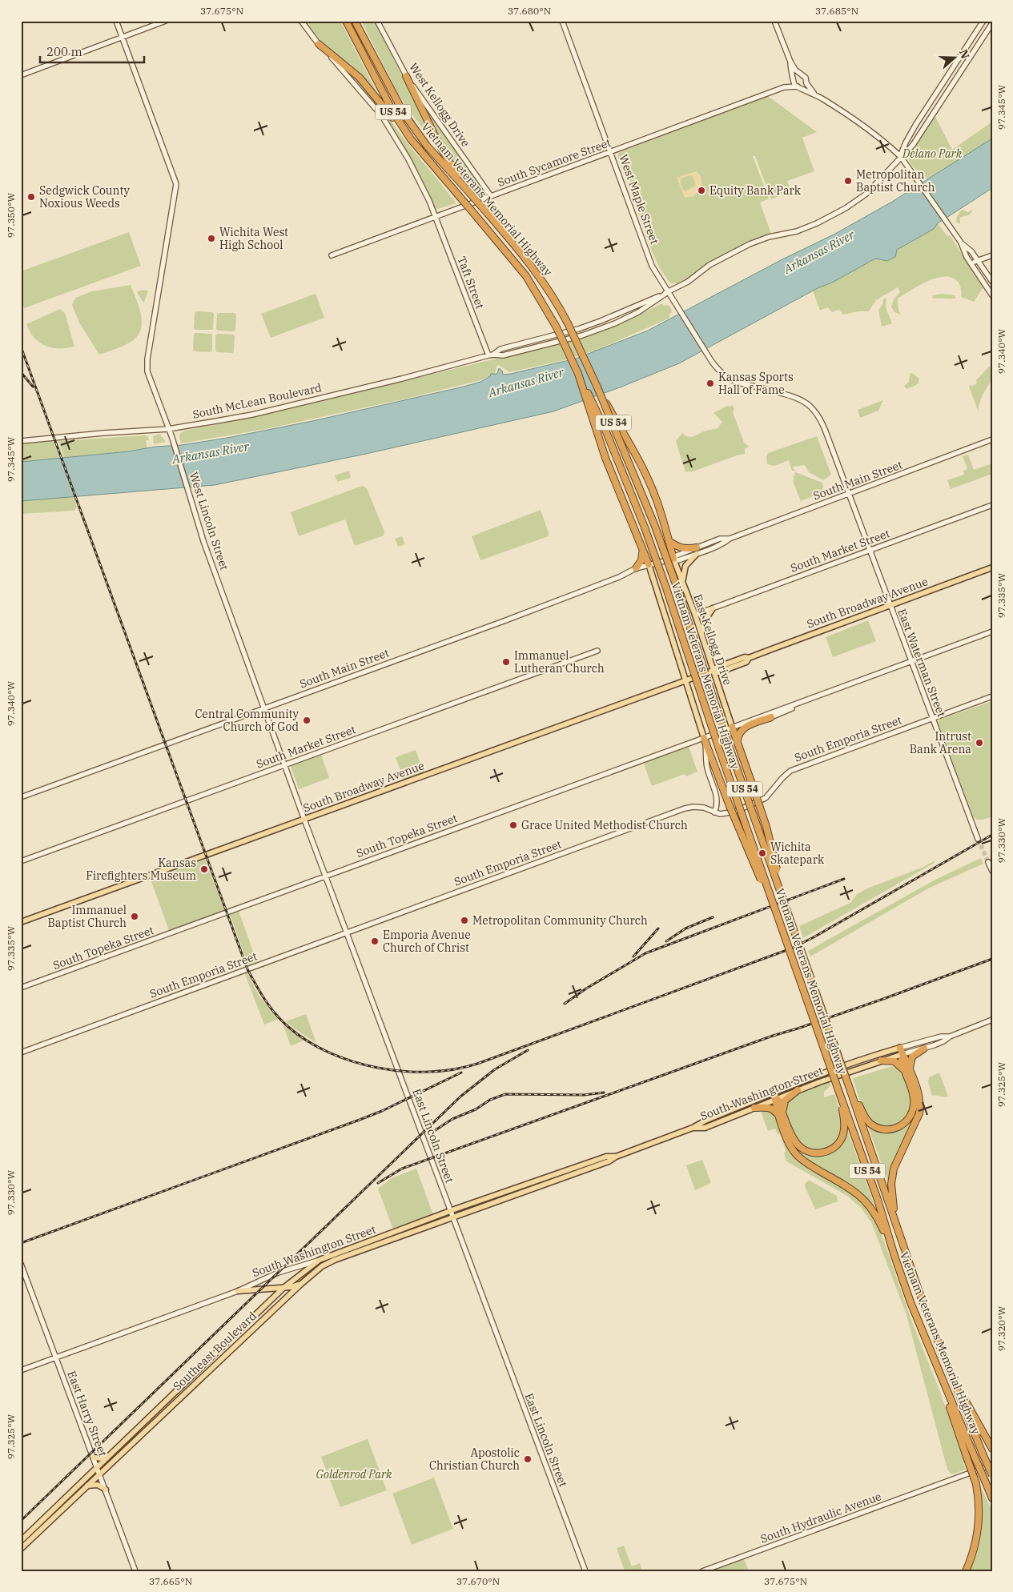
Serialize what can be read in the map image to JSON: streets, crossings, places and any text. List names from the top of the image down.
{
  "streets": {
    "highway": ["US 54", "Vietnam Veterans Memorial Highway"],
    "main road": [
      "South Broadway Avenue",
      "East Kellogg Drive",
      "South Washington Street",
      "Southeast Boulevard"
    ],
    "street": [
      "West Kellogg Drive",
      "South Sycamore Street",
      "West Maple Street",
      "Taft Street",
      "South McLean Boulevard",
      "South Main Street",
      "West Lincoln Street",
      "South Market Street",
      "East Waterman Street",
      "South Emporia Street",
      "South Topeka Street",
      "East Lincoln Street",
      "East Harry Street",
      "South Hydraulic Avenue"
    ]
  },
  "crossings": [
    ["West Kellogg Drive", "South Sycamore Street"],
    ["South Sycamore Street", "West Maple Street"],
    ["South Sycamore Street", "Taft Street"],
    ["West Maple Street", "South McLean Boulevard"],
    ["West Maple Street", "East Waterman Street"],
    ["Taft Street", "South McLean Boulevard"],
    ["South McLean Boulevard", "West Lincoln Street"],
    ["South Main Street", "West Lincoln Street"],
    ["South Main Street", "East Kellogg Drive"],
    ["South Main Street", "East Waterman Street"],
    ["South Main Street", "East Lincoln Street"],
    ["West Lincoln Street", "East Lincoln Street"],
    ["South Market Street", "East Kellogg Drive"],
    ["South Market Street", "East Waterman Street"],
    ["South Market Street", "East Lincoln Street"],
    ["South Broadway Avenue", "East Kellogg Drive"],
    ["South Broadway Avenue", "East Waterman Street"],
    ["South Broadway Avenue", "East Lincoln Street"],
    ["East Kellogg Drive", "South Topeka Street"],
    ["East Waterman Street", "South Emporia Street"],
    ["East Waterman Street", "South Topeka Street"],
    ["South Emporia Street", "East Lincoln Street"],
    ["South Topeka Street", "East Lincoln Street"],
    ["South Washington Street", "East Lincoln Street"],
    ["South Washington Street", "Southeast Boulevard"],
    ["South Washington Street", "East Harry Street"],
    ["East Lincoln Street", "Southeast Boulevard"],
    ["Southeast Boulevard", "East Harry Street"]
  ],
  "water": ["Arkansas River"],
  "parks": ["Delano Park", "Goldenrod Park"],
  "places": [
    "Metropolitan Baptist Church",
    "Equity Bank Park",
    "Sedgwick County Noxious Weeds",
    "Wichita West High School",
    "Kansas Sports Hall of Fame",
    "Immanuel Lutheran Church",
    "Central Community Church of God",
    "Intrust Bank Arena",
    "Grace United Methodist Church",
    "Wichita Skatepark",
    "Kansas Firefighters Museum",
    "Immanuel Baptist Church",
    "Metropolitan Community Church",
    "Emporia Avenue Church of Christ",
    "Apostolic Christian Church"
  ],
  "scale_bar": "200 m",
  "north": "right",
  "coordinates": [
    "37.675°N",
    "37.680°N",
    "37.685°N",
    "97.345°W",
    "97.350°W",
    "97.340°W",
    "97.335°W",
    "97.330°W",
    "97.325°W",
    "97.320°W",
    "37.665°N",
    "37.670°N"
  ]
}
